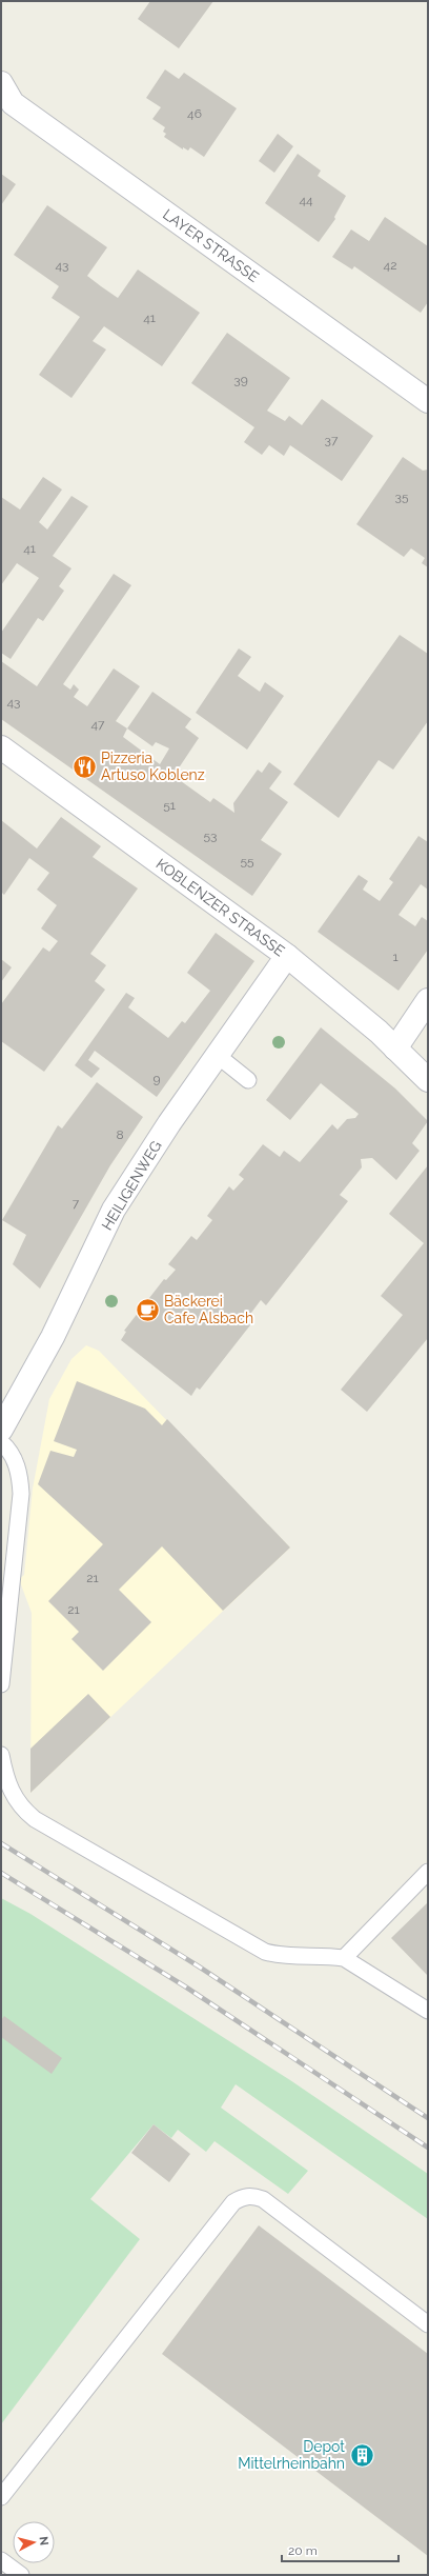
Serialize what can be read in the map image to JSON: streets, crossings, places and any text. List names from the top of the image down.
{
  "streets": {
    "street": ["LAYER STRASSE", "KOBLENZER STRASSE", "HEILIGENWEG"]
  },
  "crossings": [
    ["KOBLENZER STRASSE", "HEILIGENWEG"]
  ],
  "places": {
    "restaurant": ["Pizzeria Artuso Koblenz"],
    "cafe": ["Bäckerei Cafe Alsbach"],
    "building": ["Depot Mittelrheinbahn"]
  },
  "house_numbers": [
    "46",
    "44",
    "43",
    "42",
    "41",
    "39",
    "37",
    "35",
    "41",
    "43",
    "47",
    "51",
    "53",
    "55",
    "1",
    "9",
    "8",
    "7",
    "21",
    "21"
  ],
  "scale_bar": "20 m",
  "north": "right"
}
